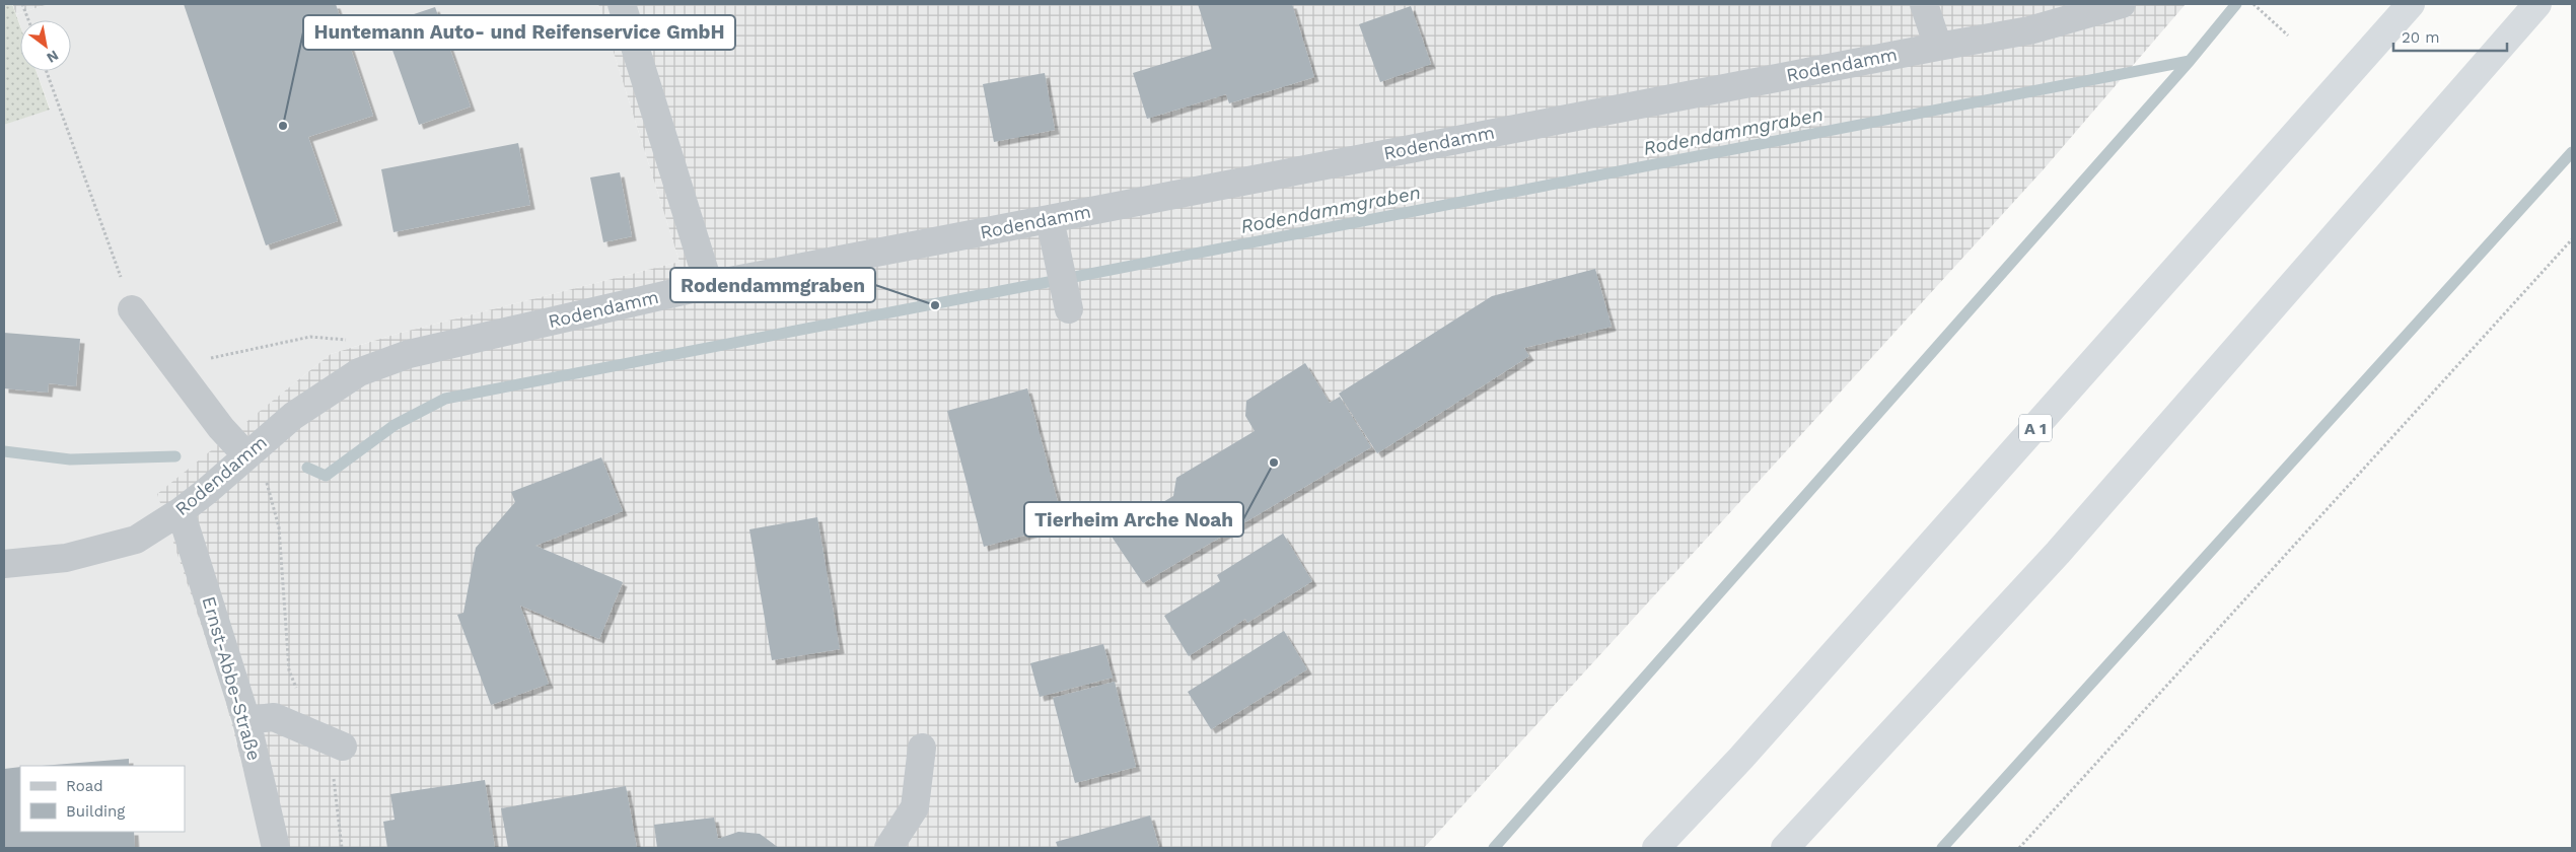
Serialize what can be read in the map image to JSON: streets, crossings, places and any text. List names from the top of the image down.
{
  "streets": {
    "highway": ["A 1"],
    "street": ["Rodendamm", "Ernst-Abbe-Straße"]
  },
  "crossings": [
    ["Rodendamm", "Ernst-Abbe-Straße"]
  ],
  "water": ["Rodendammgraben"],
  "places": ["Huntemann Auto- und Reifenservice GmbH", "Rodendammgraben", "Tierheim Arche Noah"],
  "legend": ["Road", "Building"],
  "scale_bar": "20 m",
  "north": "bottom right"
}
